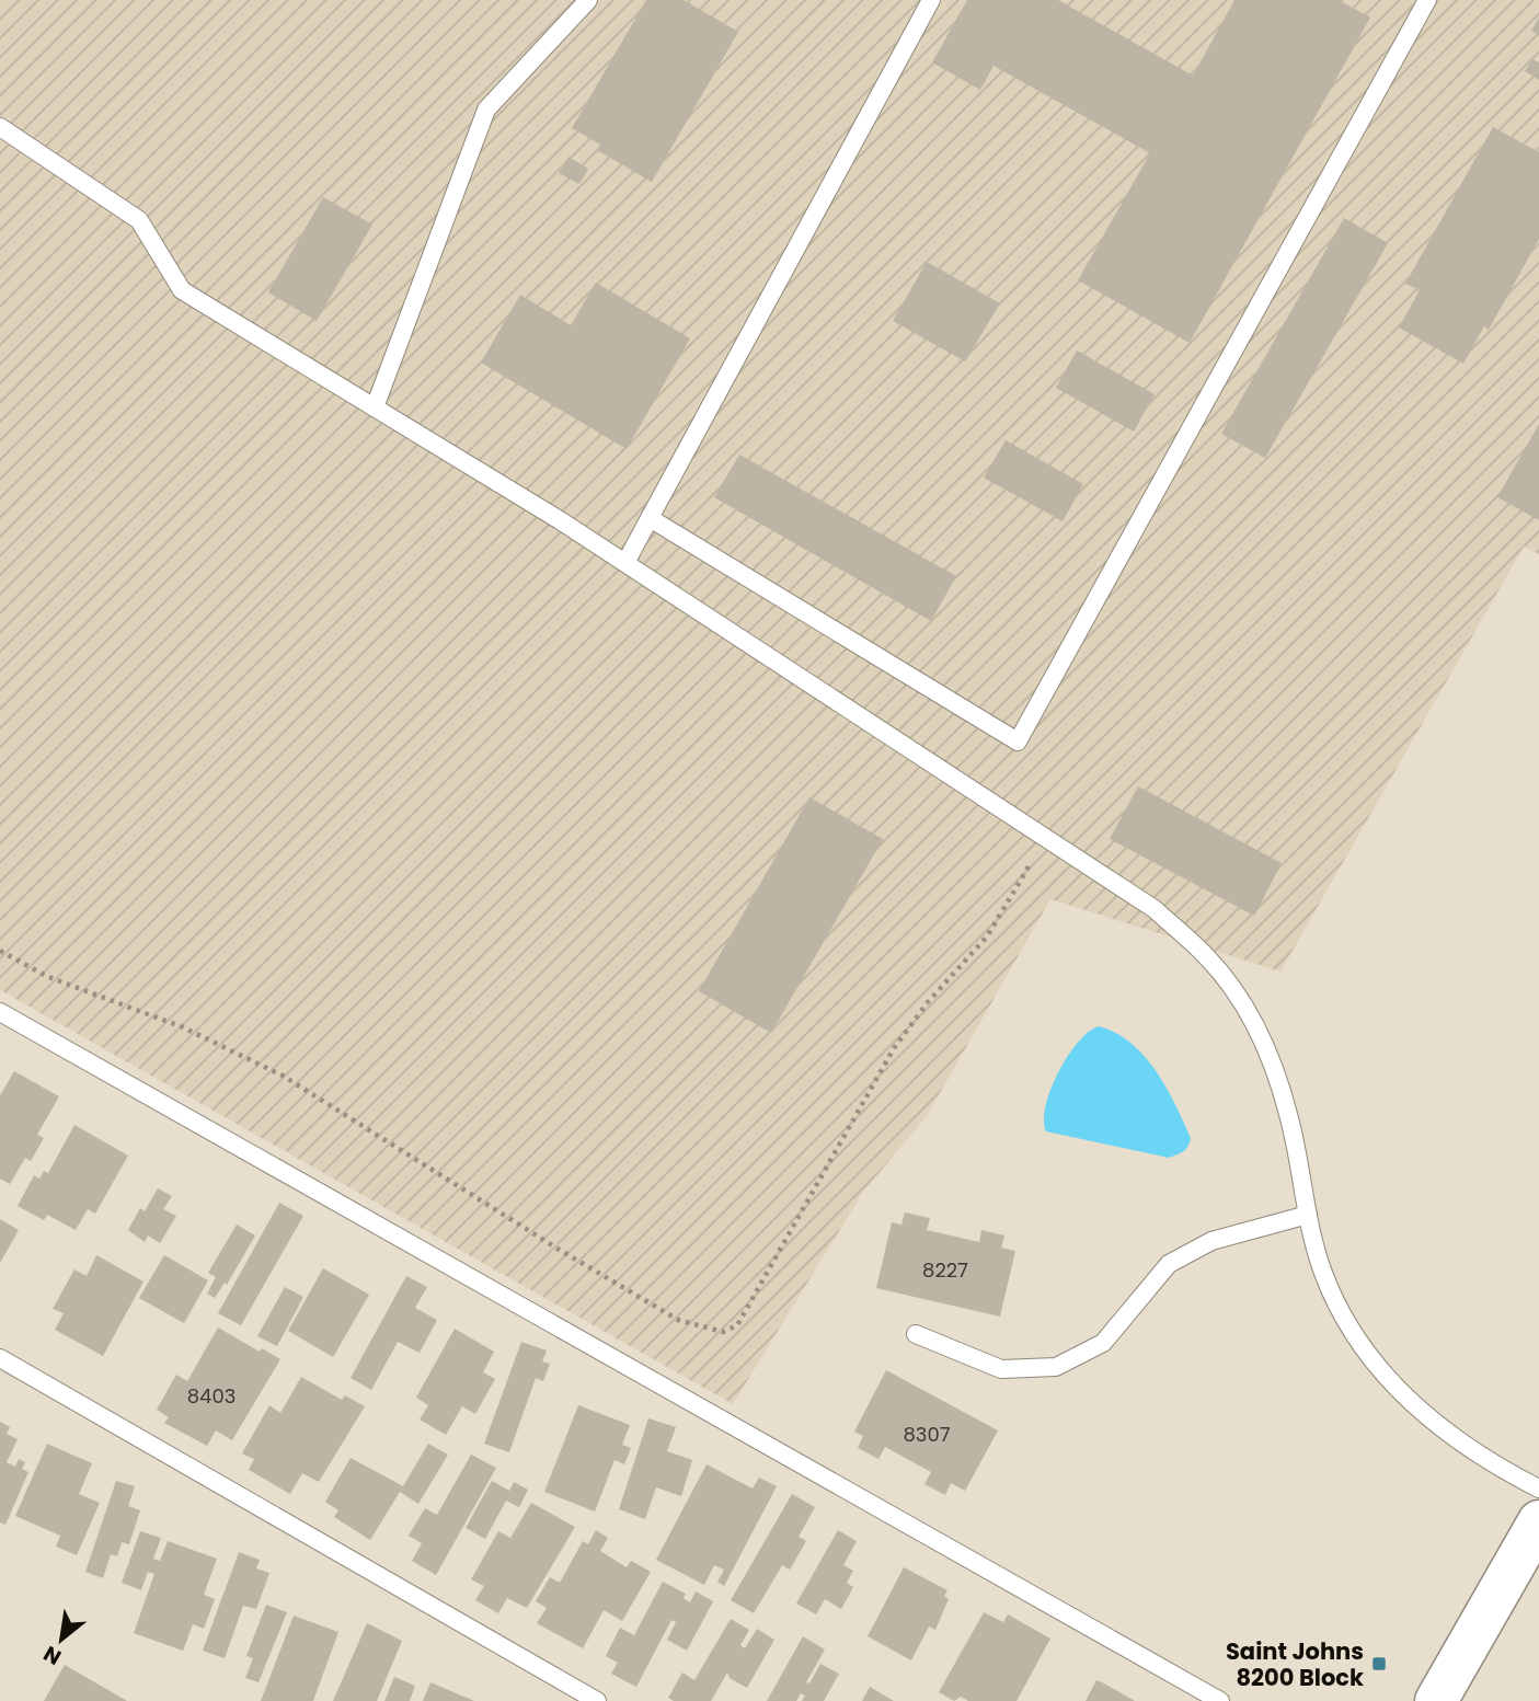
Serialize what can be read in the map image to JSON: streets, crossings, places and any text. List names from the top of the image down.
{
  "places": {
    "transit": ["Saint Johns 8200 Block"]
  },
  "house_numbers": ["8227", "8403", "8307"],
  "north": "bottom left"
}
